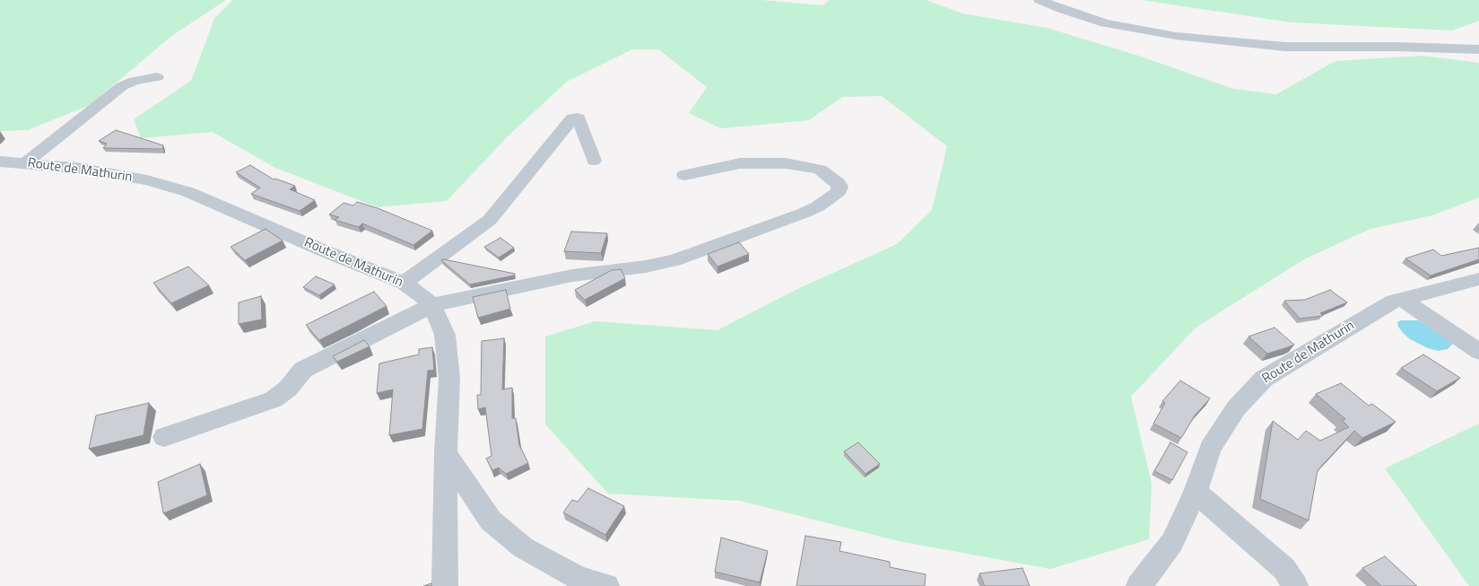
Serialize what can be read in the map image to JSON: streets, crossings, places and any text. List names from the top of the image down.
{
  "streets": {
    "street": ["Route de Mathurin"]
  }
}
